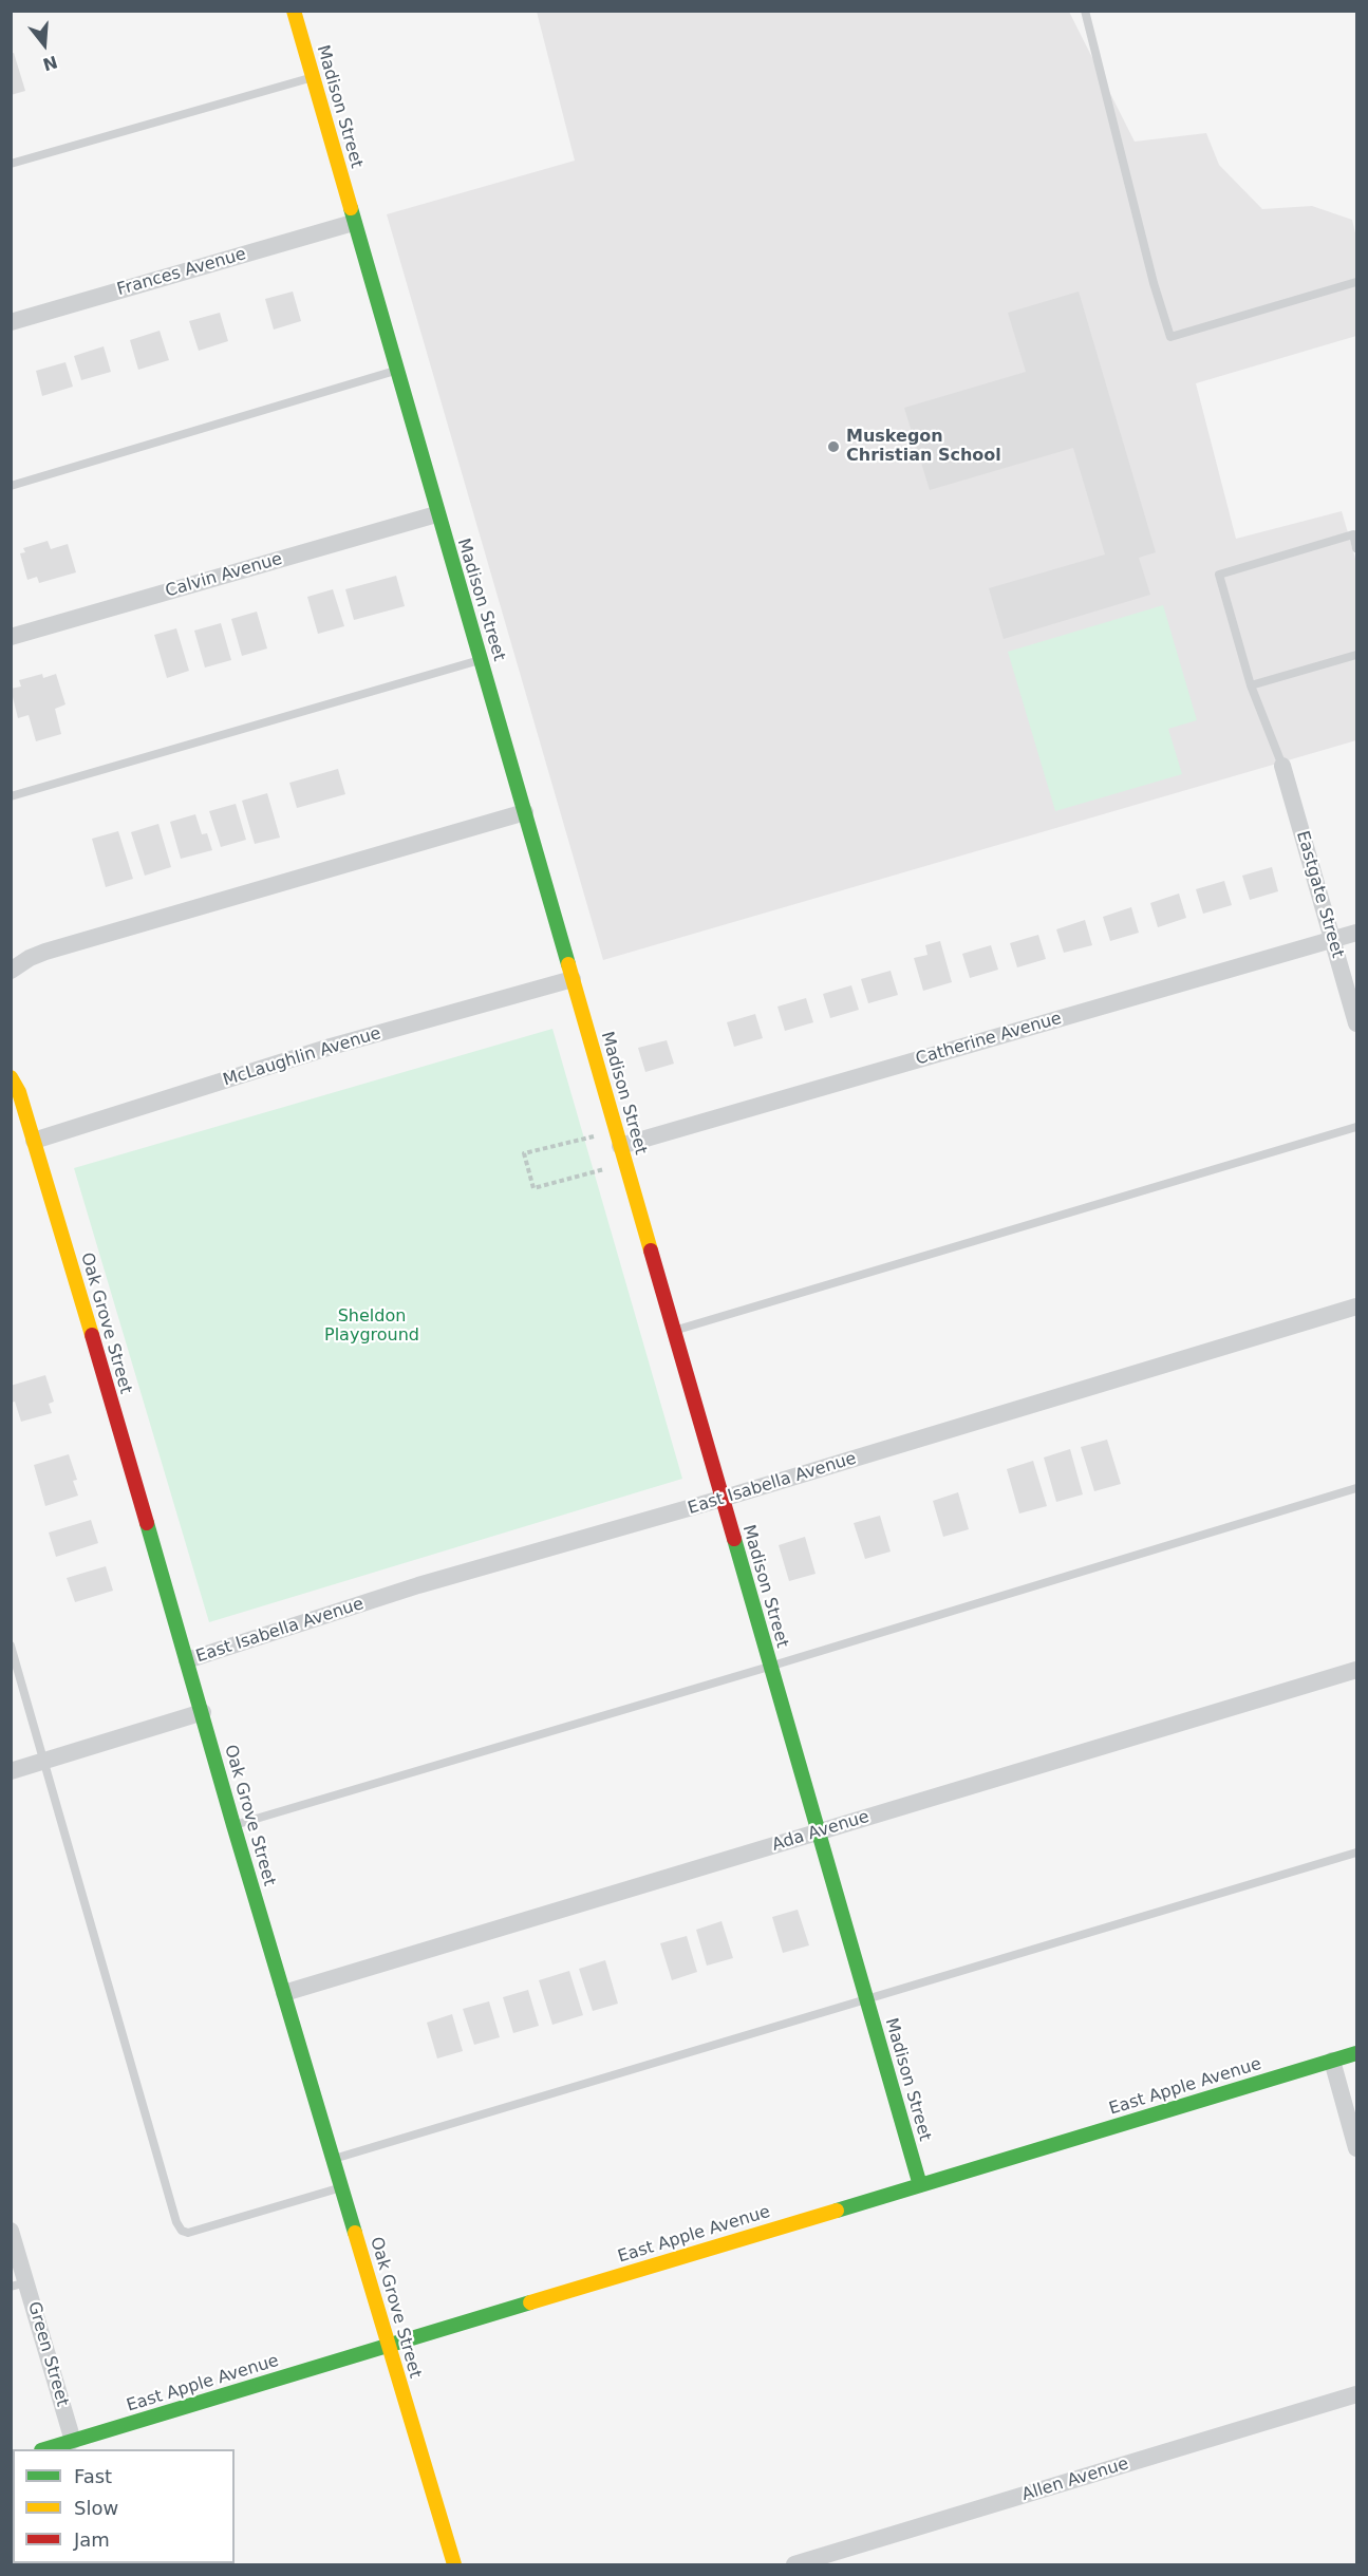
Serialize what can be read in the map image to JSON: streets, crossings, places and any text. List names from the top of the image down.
{
  "streets": {
    "street": [
      "Madison Street",
      "Frances Avenue",
      "Calvin Avenue",
      "Eastgate Street",
      "Catherine Avenue",
      "McLaughlin Avenue",
      "Oak Grove Street",
      "East Isabella Avenue",
      "Ada Avenue",
      "East Apple Avenue",
      "Green Street",
      "Allen Avenue"
    ]
  },
  "crossings": [
    ["Madison Street", "Frances Avenue"],
    ["Madison Street", "Calvin Avenue"],
    ["Madison Street", "Catherine Avenue"],
    ["Madison Street", "McLaughlin Avenue"],
    ["Madison Street", "East Isabella Avenue"],
    ["Madison Street", "Ada Avenue"],
    ["Madison Street", "East Apple Avenue"],
    ["Eastgate Street", "Catherine Avenue"],
    ["McLaughlin Avenue", "Oak Grove Street"],
    ["Oak Grove Street", "East Isabella Avenue"],
    ["Oak Grove Street", "Ada Avenue"],
    ["Oak Grove Street", "East Apple Avenue"],
    ["East Apple Avenue", "Green Street"]
  ],
  "parks": ["Sheldon Playground"],
  "places": ["Muskegon Christian School"],
  "legend": ["Fast", "Slow", "Jam"],
  "north": "bottom"
}
